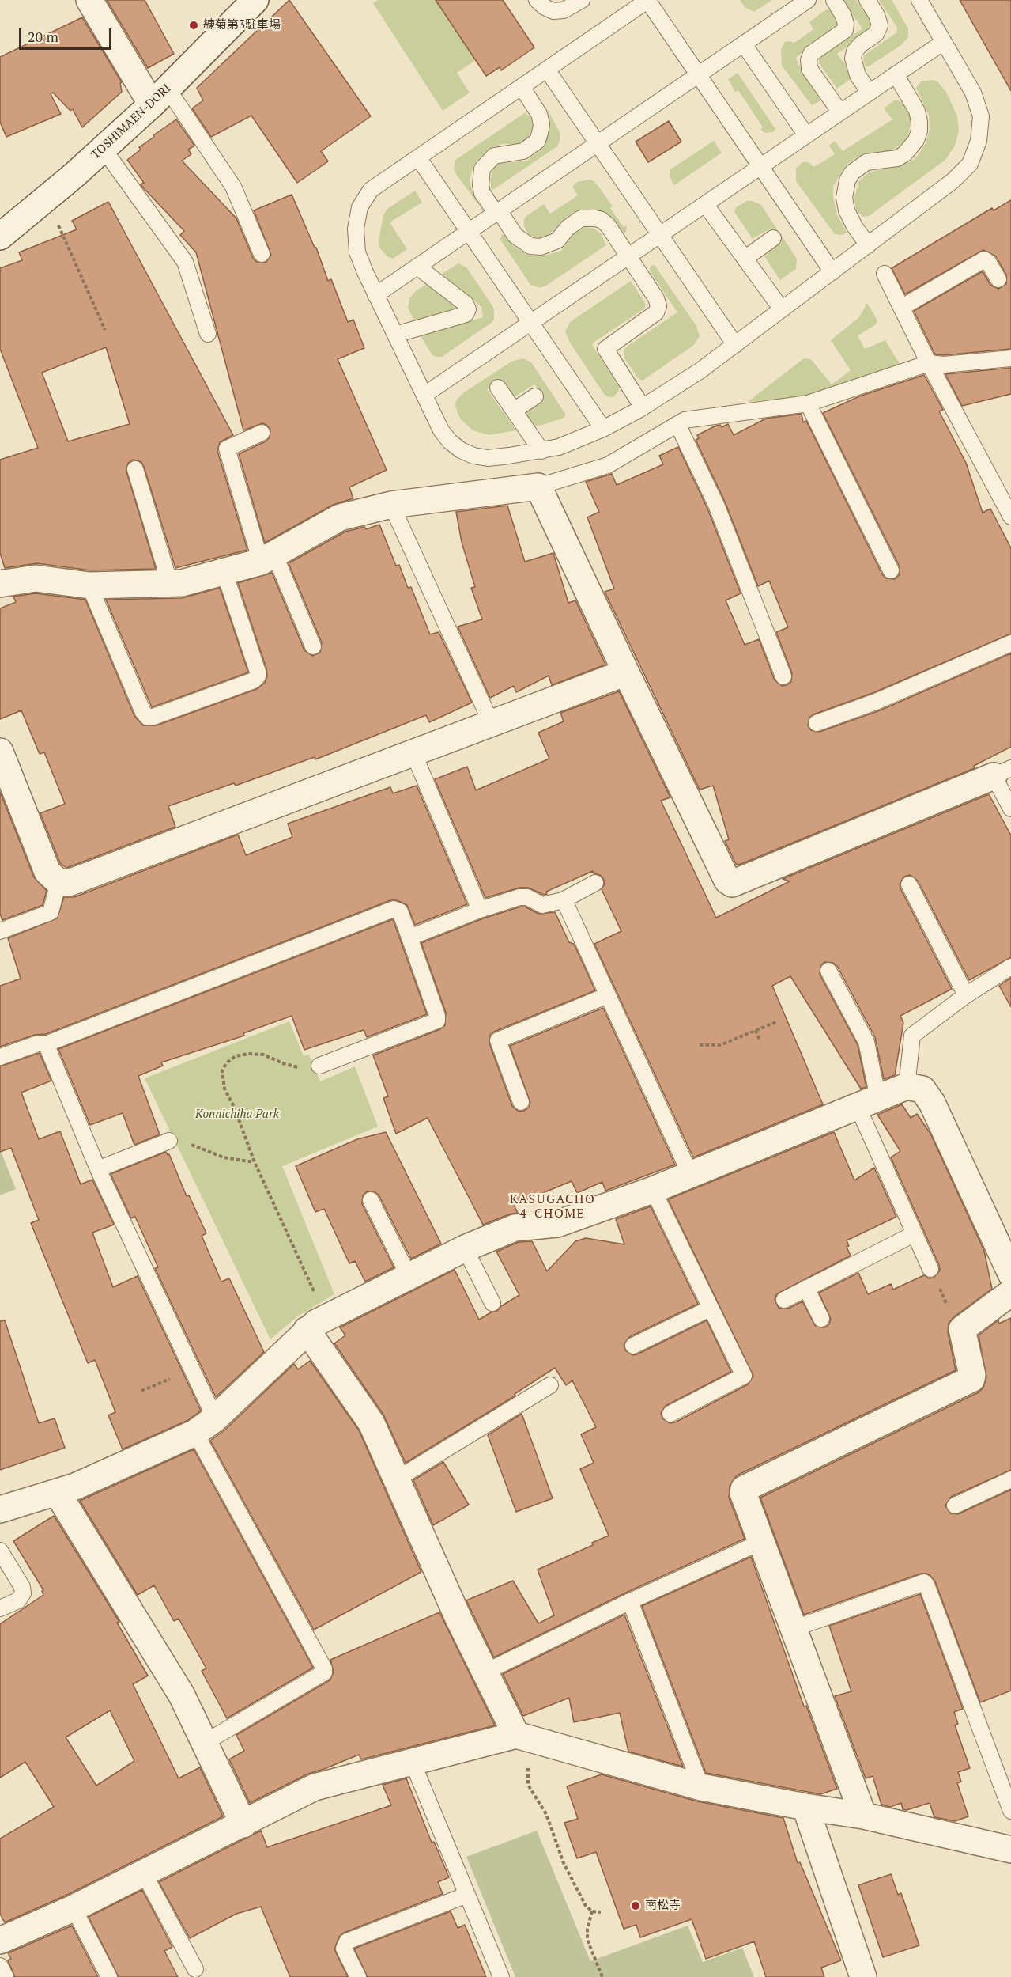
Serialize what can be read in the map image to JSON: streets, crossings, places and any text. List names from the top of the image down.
{
  "streets": {
    "street": ["TOSHIMAEN-DORI"]
  },
  "districts": ["KASUGACHO 4-CHOME"],
  "parks": ["Konnichiha Park"],
  "places": ["練菊第3駐車場", "南松寺"],
  "scale_bar": "20 m"
}
